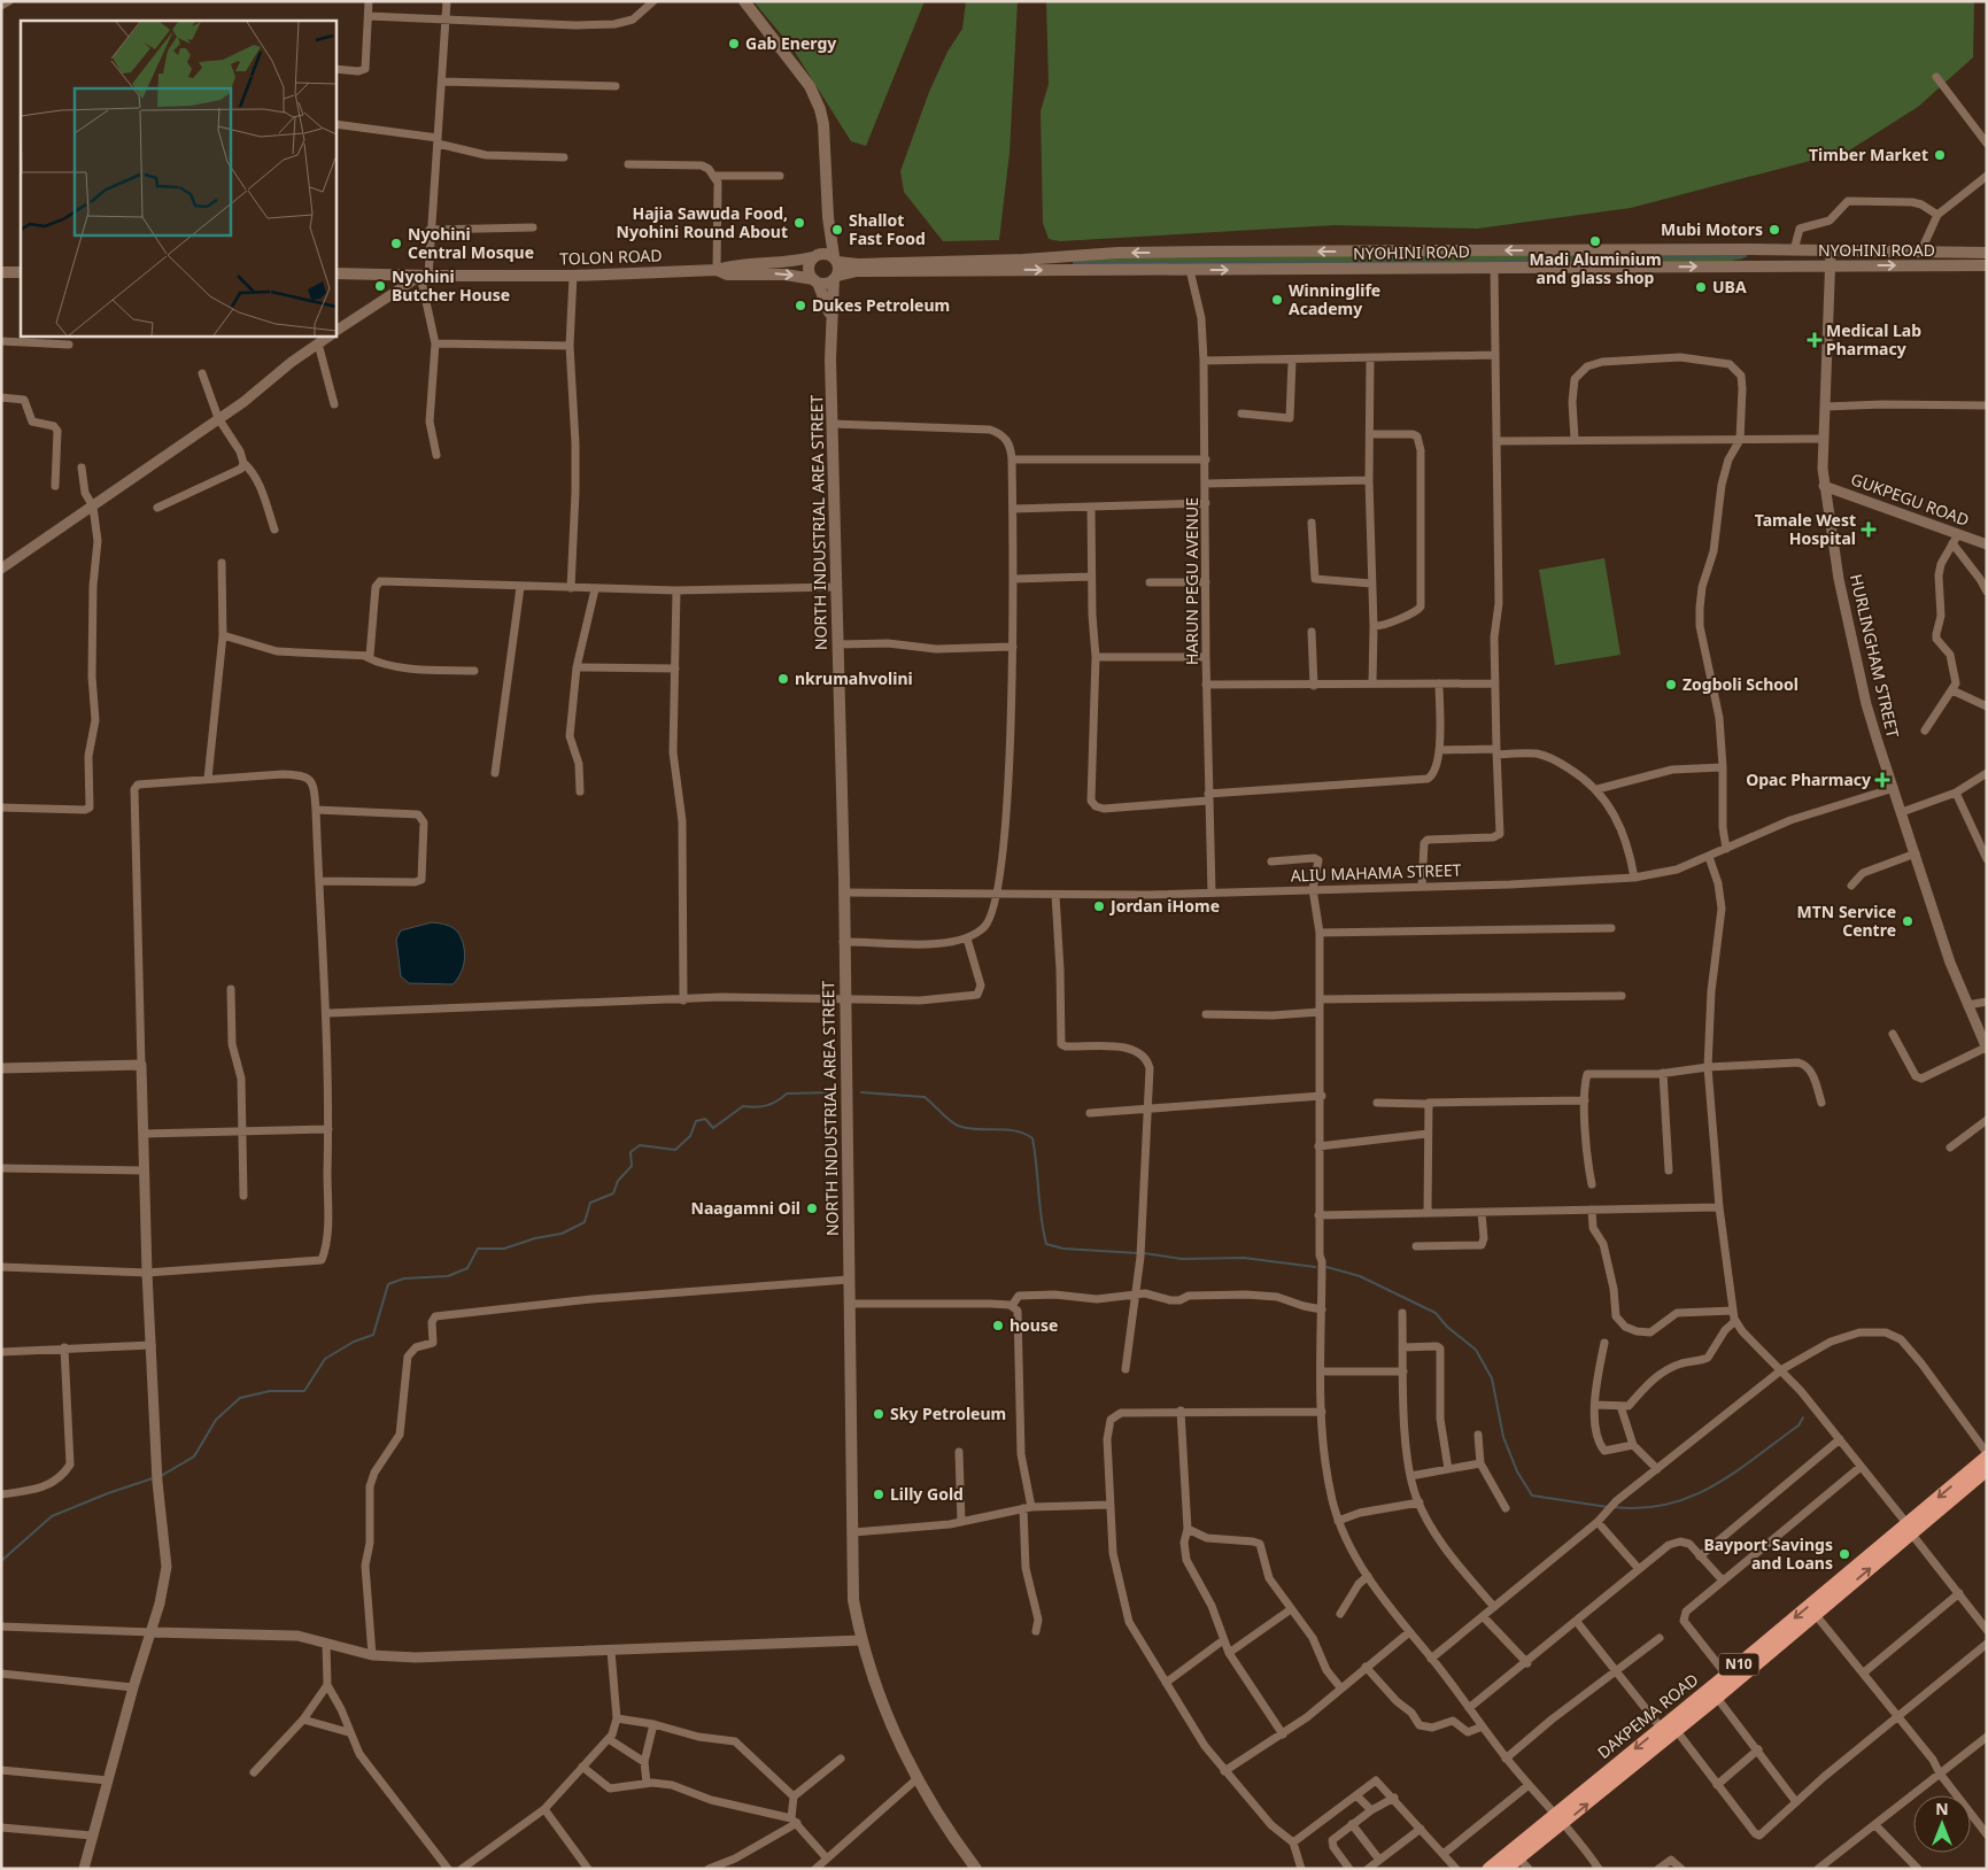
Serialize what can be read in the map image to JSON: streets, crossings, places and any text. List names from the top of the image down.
{
  "streets": {
    "highway": ["N10", "DAKPEMA ROAD"],
    "main road": ["NYOHINI ROAD", "TOLON ROAD", "NORTH INDUSTRIAL AREA STREET"],
    "street": [
      "GUKPEGU ROAD",
      "HARUN PEGU AVENUE",
      "HURLINGHAM STREET",
      "ALIU MAHAMA STREET"
    ]
  },
  "crossings": [
    ["NYOHINI ROAD", "NORTH INDUSTRIAL AREA STREET"],
    ["NYOHINI ROAD", "HARUN PEGU AVENUE"],
    ["NYOHINI ROAD", "HURLINGHAM STREET"],
    ["GUKPEGU ROAD", "HURLINGHAM STREET"],
    ["NORTH INDUSTRIAL AREA STREET", "ALIU MAHAMA STREET"],
    ["HARUN PEGU AVENUE", "ALIU MAHAMA STREET"],
    ["HURLINGHAM STREET", "ALIU MAHAMA STREET"]
  ],
  "places": {
    "other": [
      "Gab Energy",
      "Timber Market",
      "Hajia Sawuda Food, Nyohini Round About",
      "Shallot Fast Food",
      "Mubi Motors",
      "Madi Aluminium and glass shop",
      "Nyohini Central Mosque",
      "Nyohini Butcher House",
      "UBA",
      "Winninglife Academy",
      "Dukes Petroleum",
      "nkrumahvolini",
      "Zogboli School",
      "Jordan iHome",
      "MTN Service Centre",
      "Naagamni Oil",
      "house",
      "Sky Petroleum",
      "Lilly Gold",
      "Bayport Savings and Loans"
    ],
    "health": ["Medical Lab Pharmacy", "Tamale West Hospital", "Opac Pharmacy"]
  },
  "north": "top"
}
